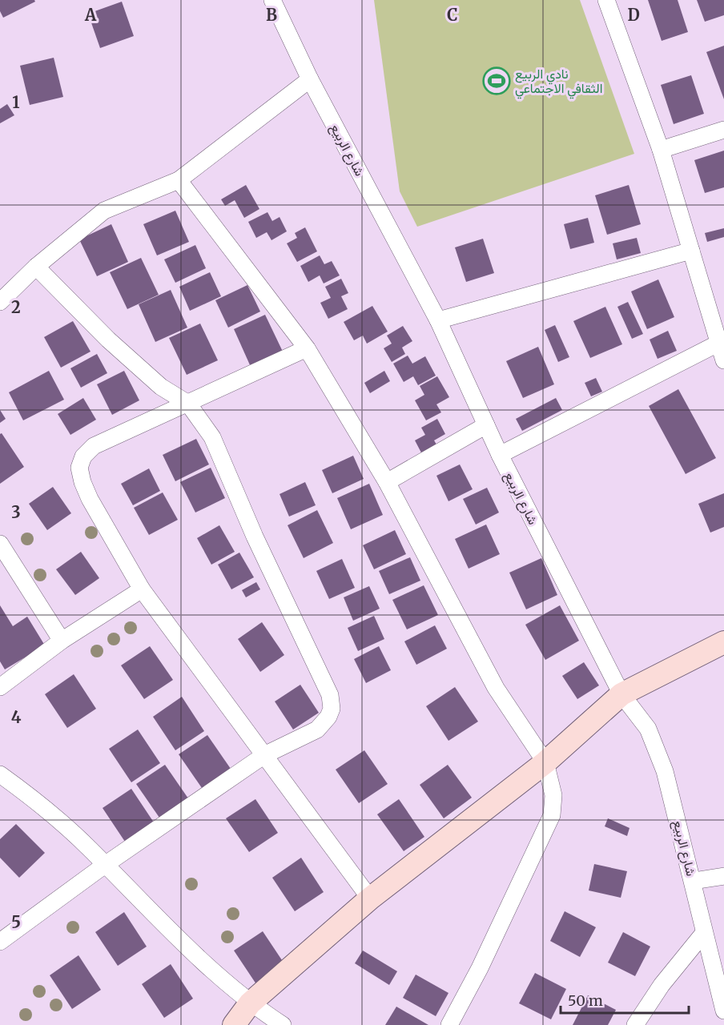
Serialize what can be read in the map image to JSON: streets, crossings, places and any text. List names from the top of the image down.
{
  "streets": {
    "street": ["شارع الربيع"]
  },
  "places": {
    "sports": ["نادي الربيع الثقافي الاجتماعي"]
  },
  "scale_bar": "50 m",
  "grid": {
    "columns": [
      "A",
      "B",
      "C",
      "D"
    ],
    "rows": [
      "1",
      "2",
      "3",
      "4",
      "5"
    ]
  }
}
